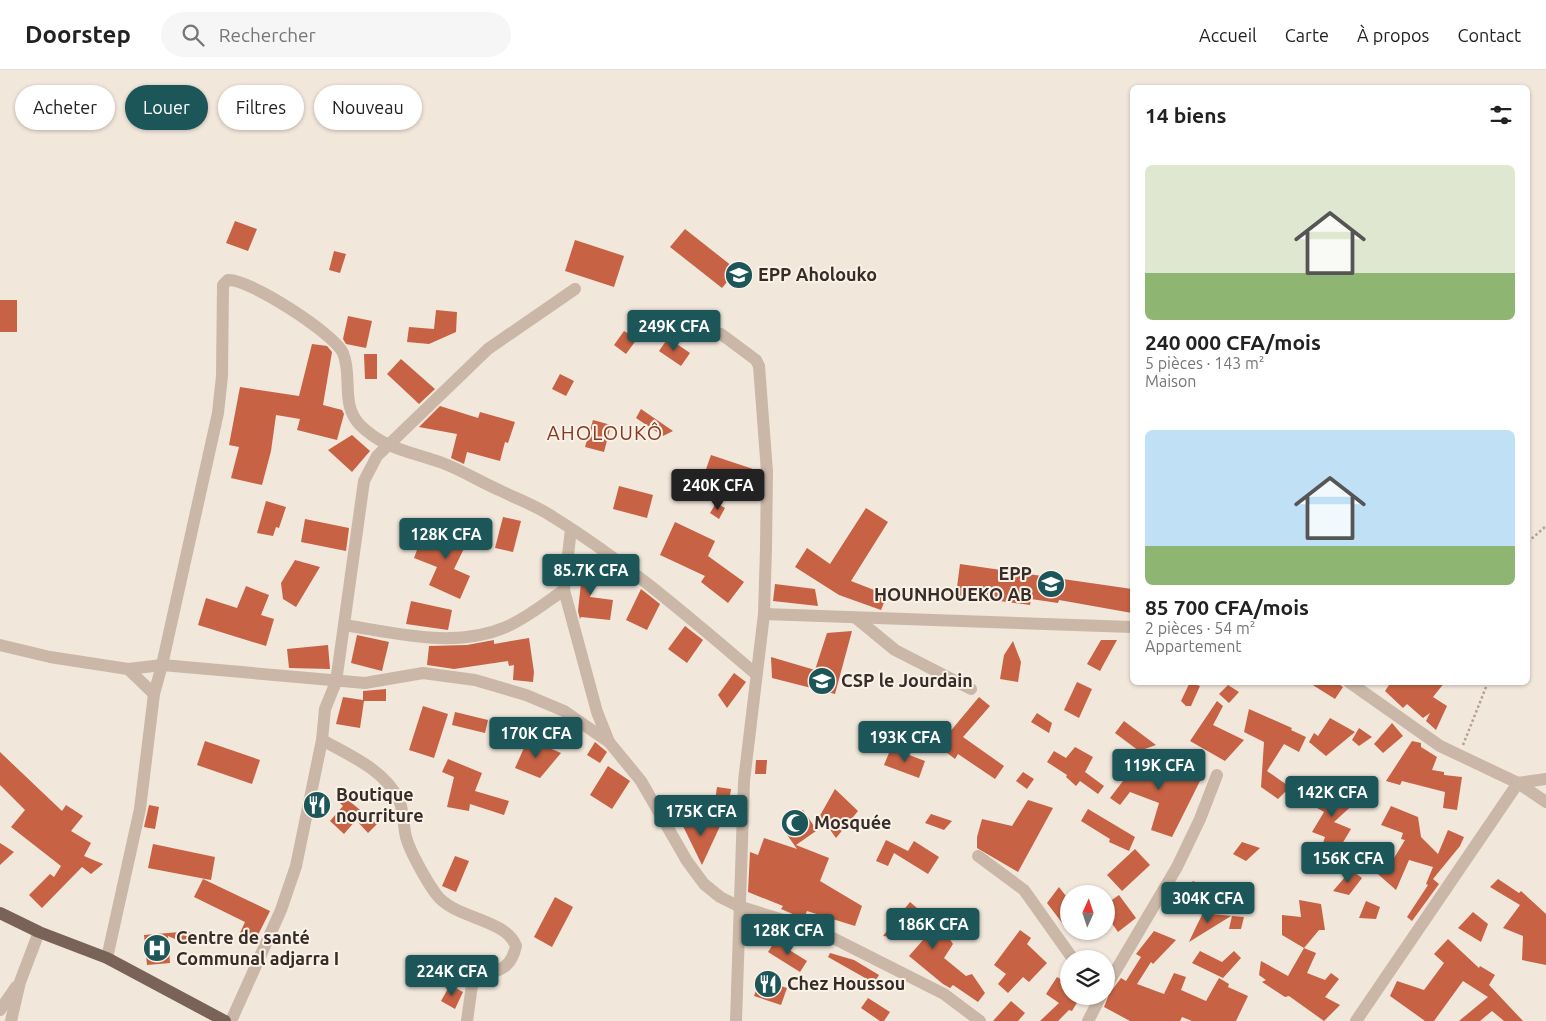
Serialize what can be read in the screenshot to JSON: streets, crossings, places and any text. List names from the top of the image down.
{
  "districts": ["AHOLOUKÔ"],
  "places": {
    "school or university": ["EPP Aholouko", "EPP HOUNHOUEKO AB", "CSP le Jourdain"],
    "restaurant": ["Boutique nourriture", "Chez Houssou"],
    "mosque": ["Mosquée"],
    "hospital": ["Centre de santé Communal adjarra I"]
  },
  "north": "top",
  "page": {
    "header": "Doorstep",
    "search": "Rechercher",
    "nav": [
      "Accueil",
      "Carte",
      "À propos",
      "Contact"
    ],
    "chip": [
      "Acheter",
      "Louer",
      "Filtres",
      "Nouveau"
    ],
    "heading": "14 biens",
    "list": [
      {
        "name": "240 000 CFA/mois",
        "note": "5 pièces · 143 m² · Maison"
      },
      {
        "name": "85 700 CFA/mois",
        "note": "2 pièces · 54 m² · Appartement"
      }
    ],
    "price": [
      "249K CFA",
      "240K CFA",
      "128K CFA",
      "85.7K CFA",
      "170K CFA",
      "193K CFA",
      "119K CFA",
      "142K CFA",
      "175K CFA",
      "156K CFA",
      "304K CFA",
      "186K CFA",
      "128K CFA",
      "224K CFA"
    ]
  }
}
